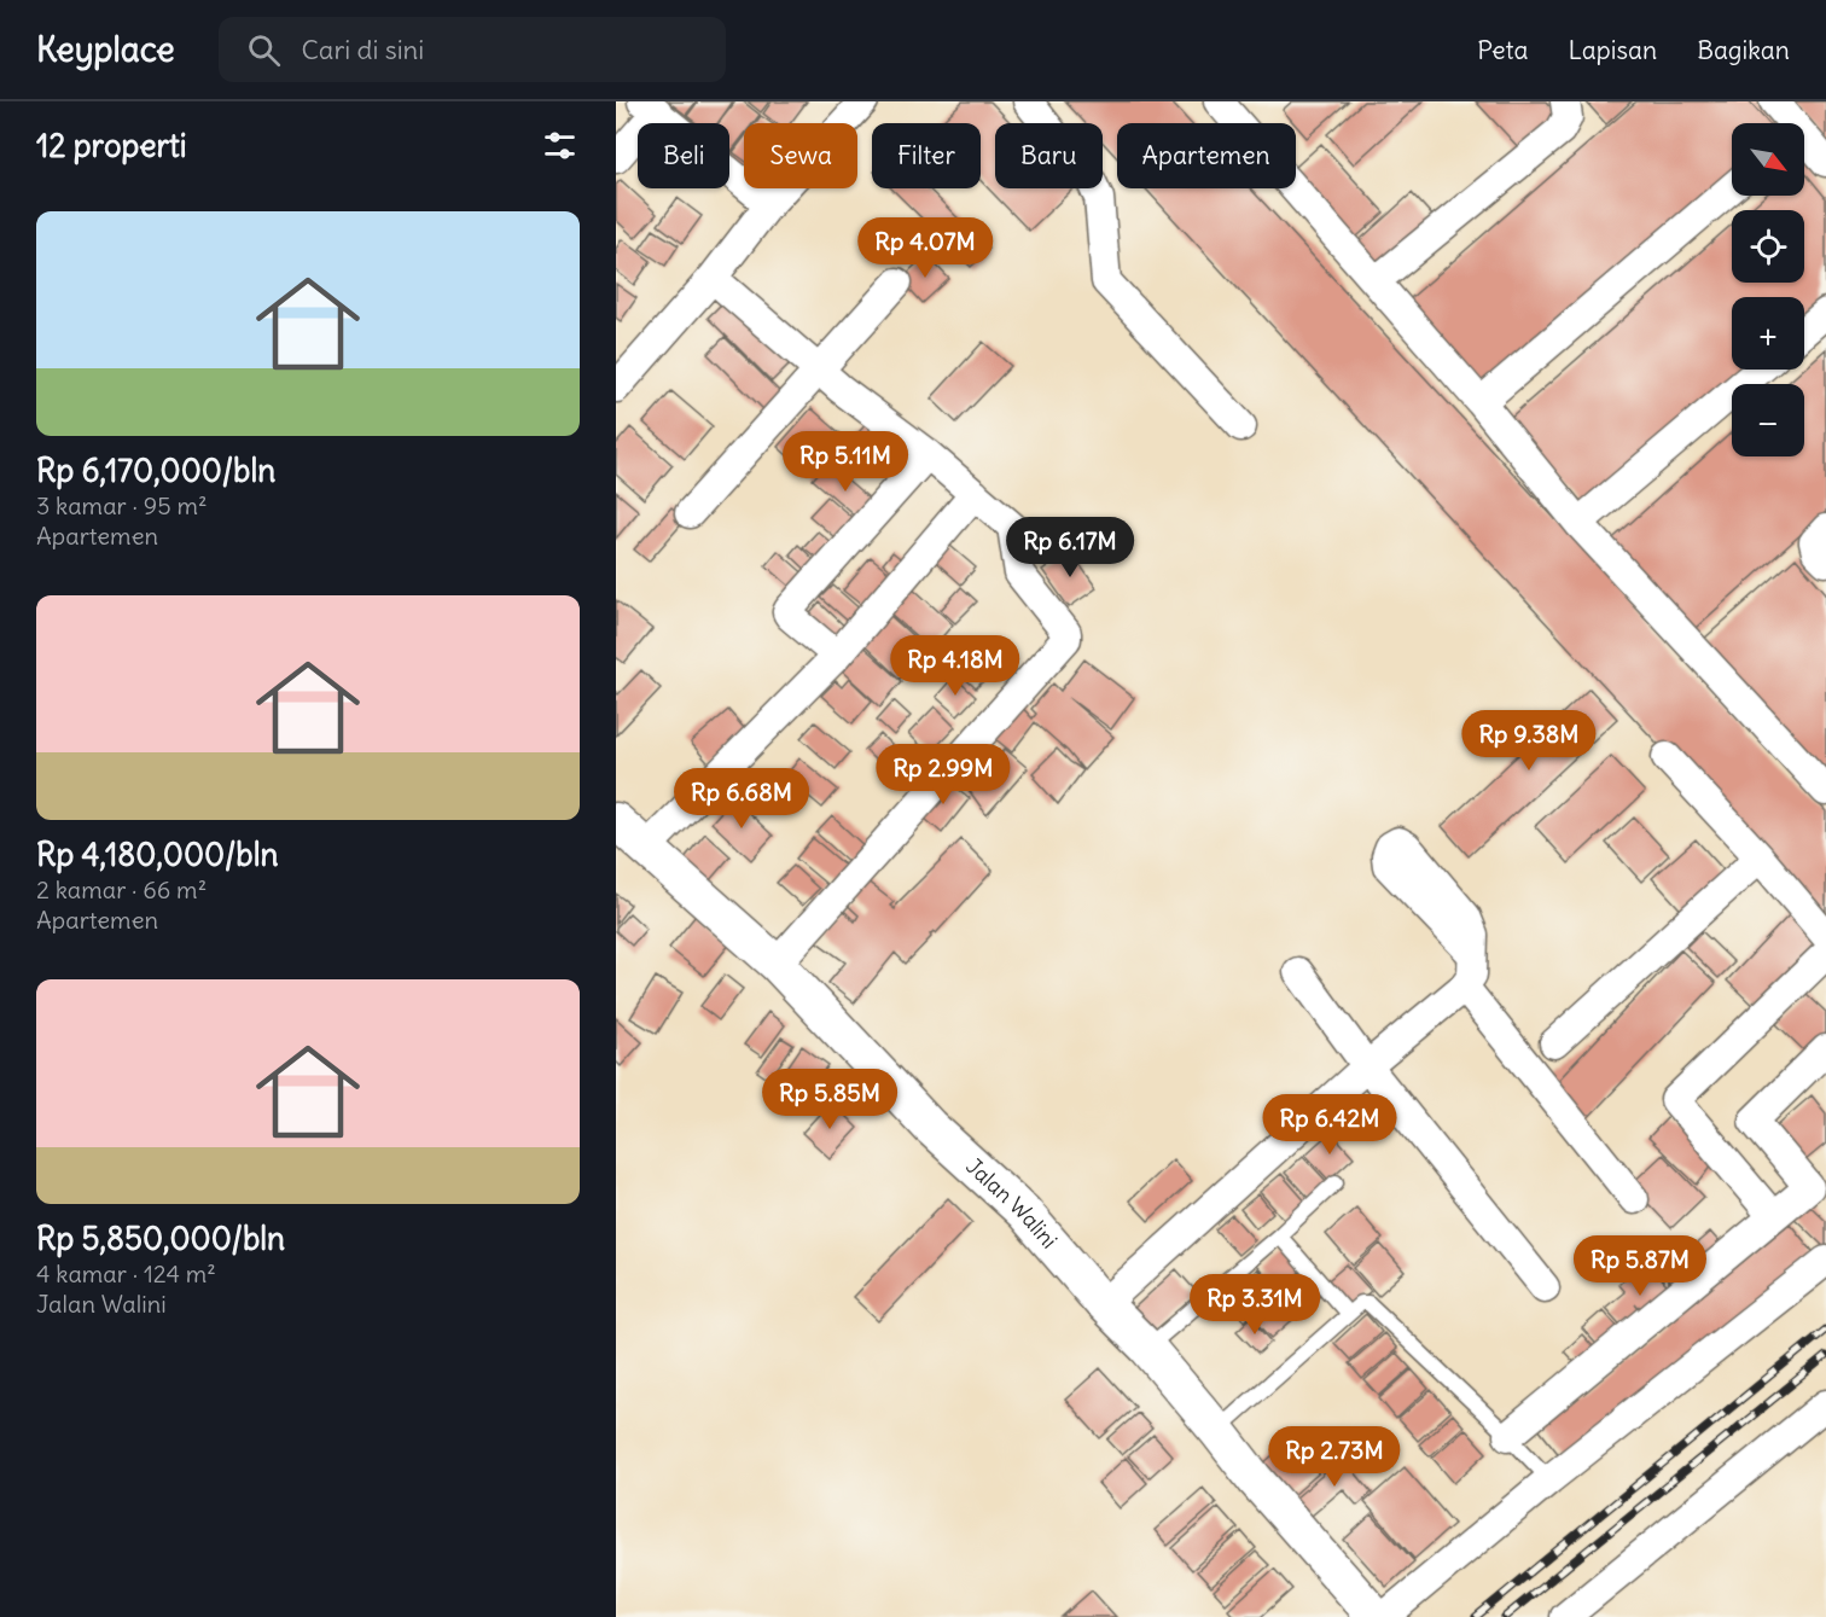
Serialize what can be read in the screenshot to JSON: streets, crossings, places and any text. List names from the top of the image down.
{
  "streets": {
    "street": ["Jalan Walini"]
  },
  "north": "bottom right",
  "page": {
    "header": "Keyplace",
    "search": "Cari di sini",
    "nav": ["Peta", "Lapisan", "Bagikan"],
    "heading": "12 properti",
    "map_buttons": ["+", "−"],
    "chip": [
      "Beli",
      "Sewa",
      "Filter",
      "Baru",
      "Apartemen"
    ],
    "list": [
      {
        "name": "Rp 6,170,000/bln",
        "note": "3 kamar · 95 m² · Apartemen"
      },
      {
        "name": "Rp 4,180,000/bln",
        "note": "2 kamar · 66 m² · Apartemen"
      },
      {
        "name": "Rp 5,850,000/bln",
        "note": "4 kamar · 124 m² · Jalan Walini"
      }
    ],
    "price": [
      "Rp 4.07M",
      "Rp 5.11M",
      "Rp 6.17M",
      "Rp 4.18M",
      "Rp 9.38M",
      "Rp 2.99M",
      "Rp 6.68M",
      "Rp 5.85M",
      "Rp 6.42M",
      "Rp 5.87M",
      "Rp 3.31M",
      "Rp 2.73M"
    ]
  }
}
